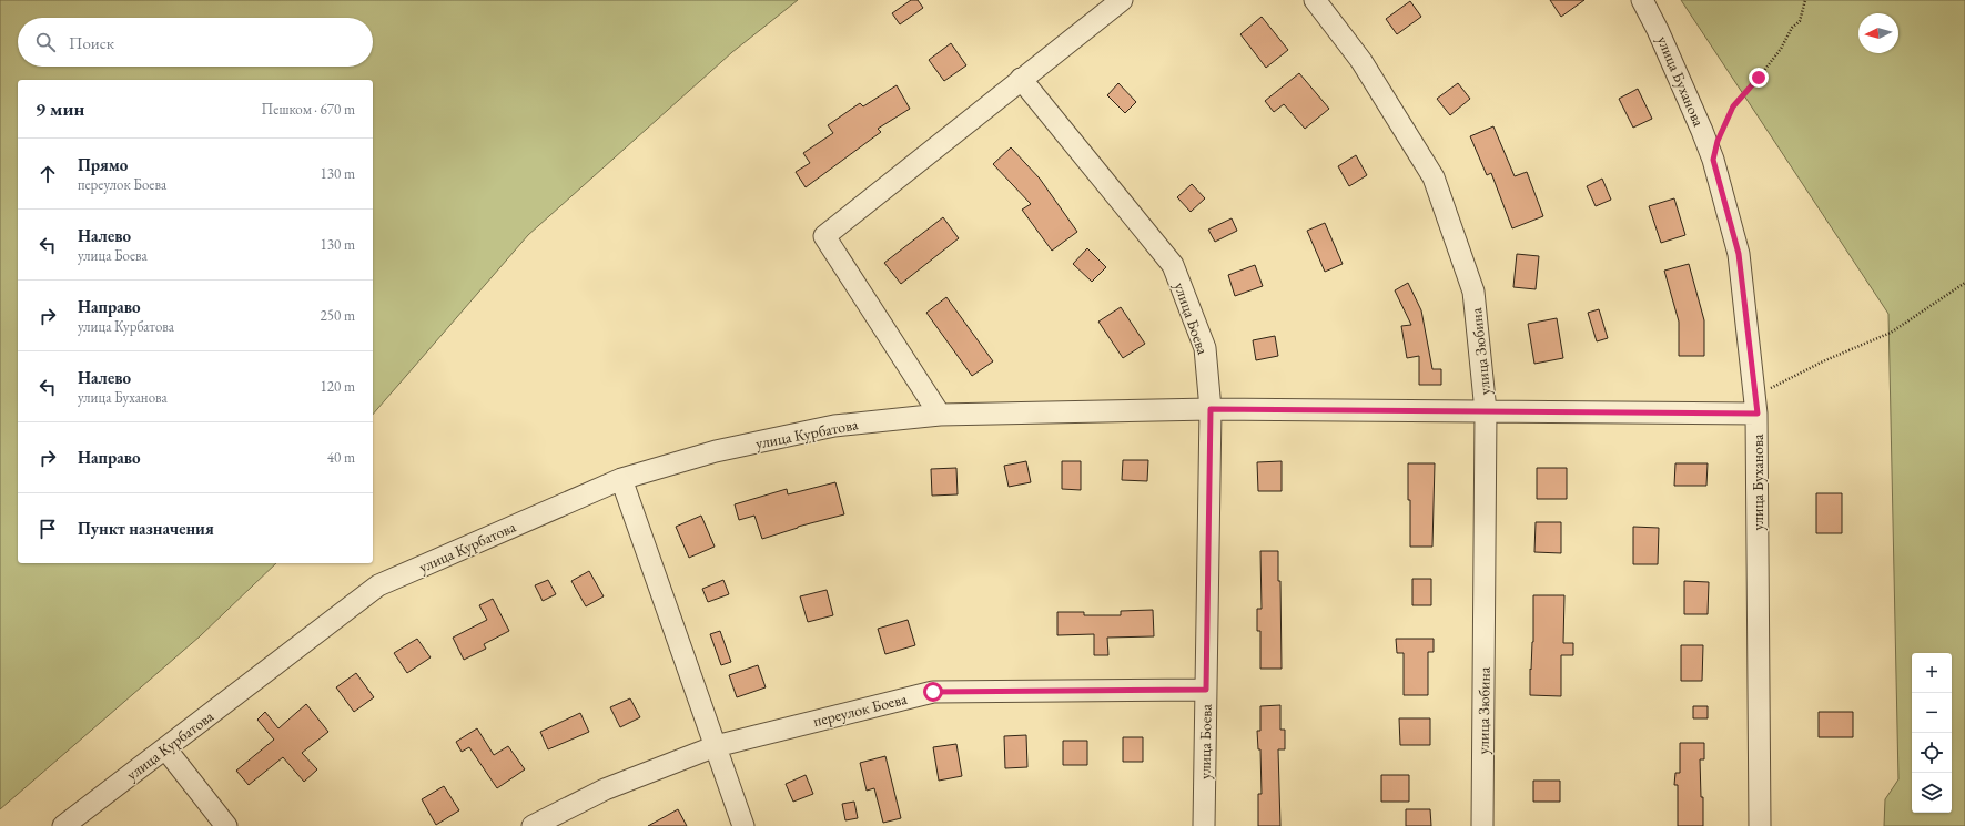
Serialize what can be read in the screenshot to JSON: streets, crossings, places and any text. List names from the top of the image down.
{
  "streets": {
    "street": [
      "улица Буханова",
      "улица Боева",
      "улица Зюбина",
      "улица Курбатова",
      "переулок Боева"
    ]
  },
  "crossings": [
    ["улица Буханова", "улица Курбатова"],
    ["улица Боева", "улица Курбатова"],
    ["улица Боева", "переулок Боева"],
    ["улица Зюбина", "улица Курбатова"]
  ],
  "north": "left",
  "page": {
    "search": "Поиск",
    "heading": ["9 мин", "Пешком · 670 m"],
    "list": [
      ["Прямо", "переулок Боева", "130 m"],
      ["Налево", "улица Боева", "130 m"],
      ["Направо", "улица Курбатова", "250 m"],
      ["Налево", "улица Буханова", "120 m"],
      ["Направо", "40 m"],
      "Пункт назначения"
    ],
    "map_buttons": ["+", "−"]
  }
}
